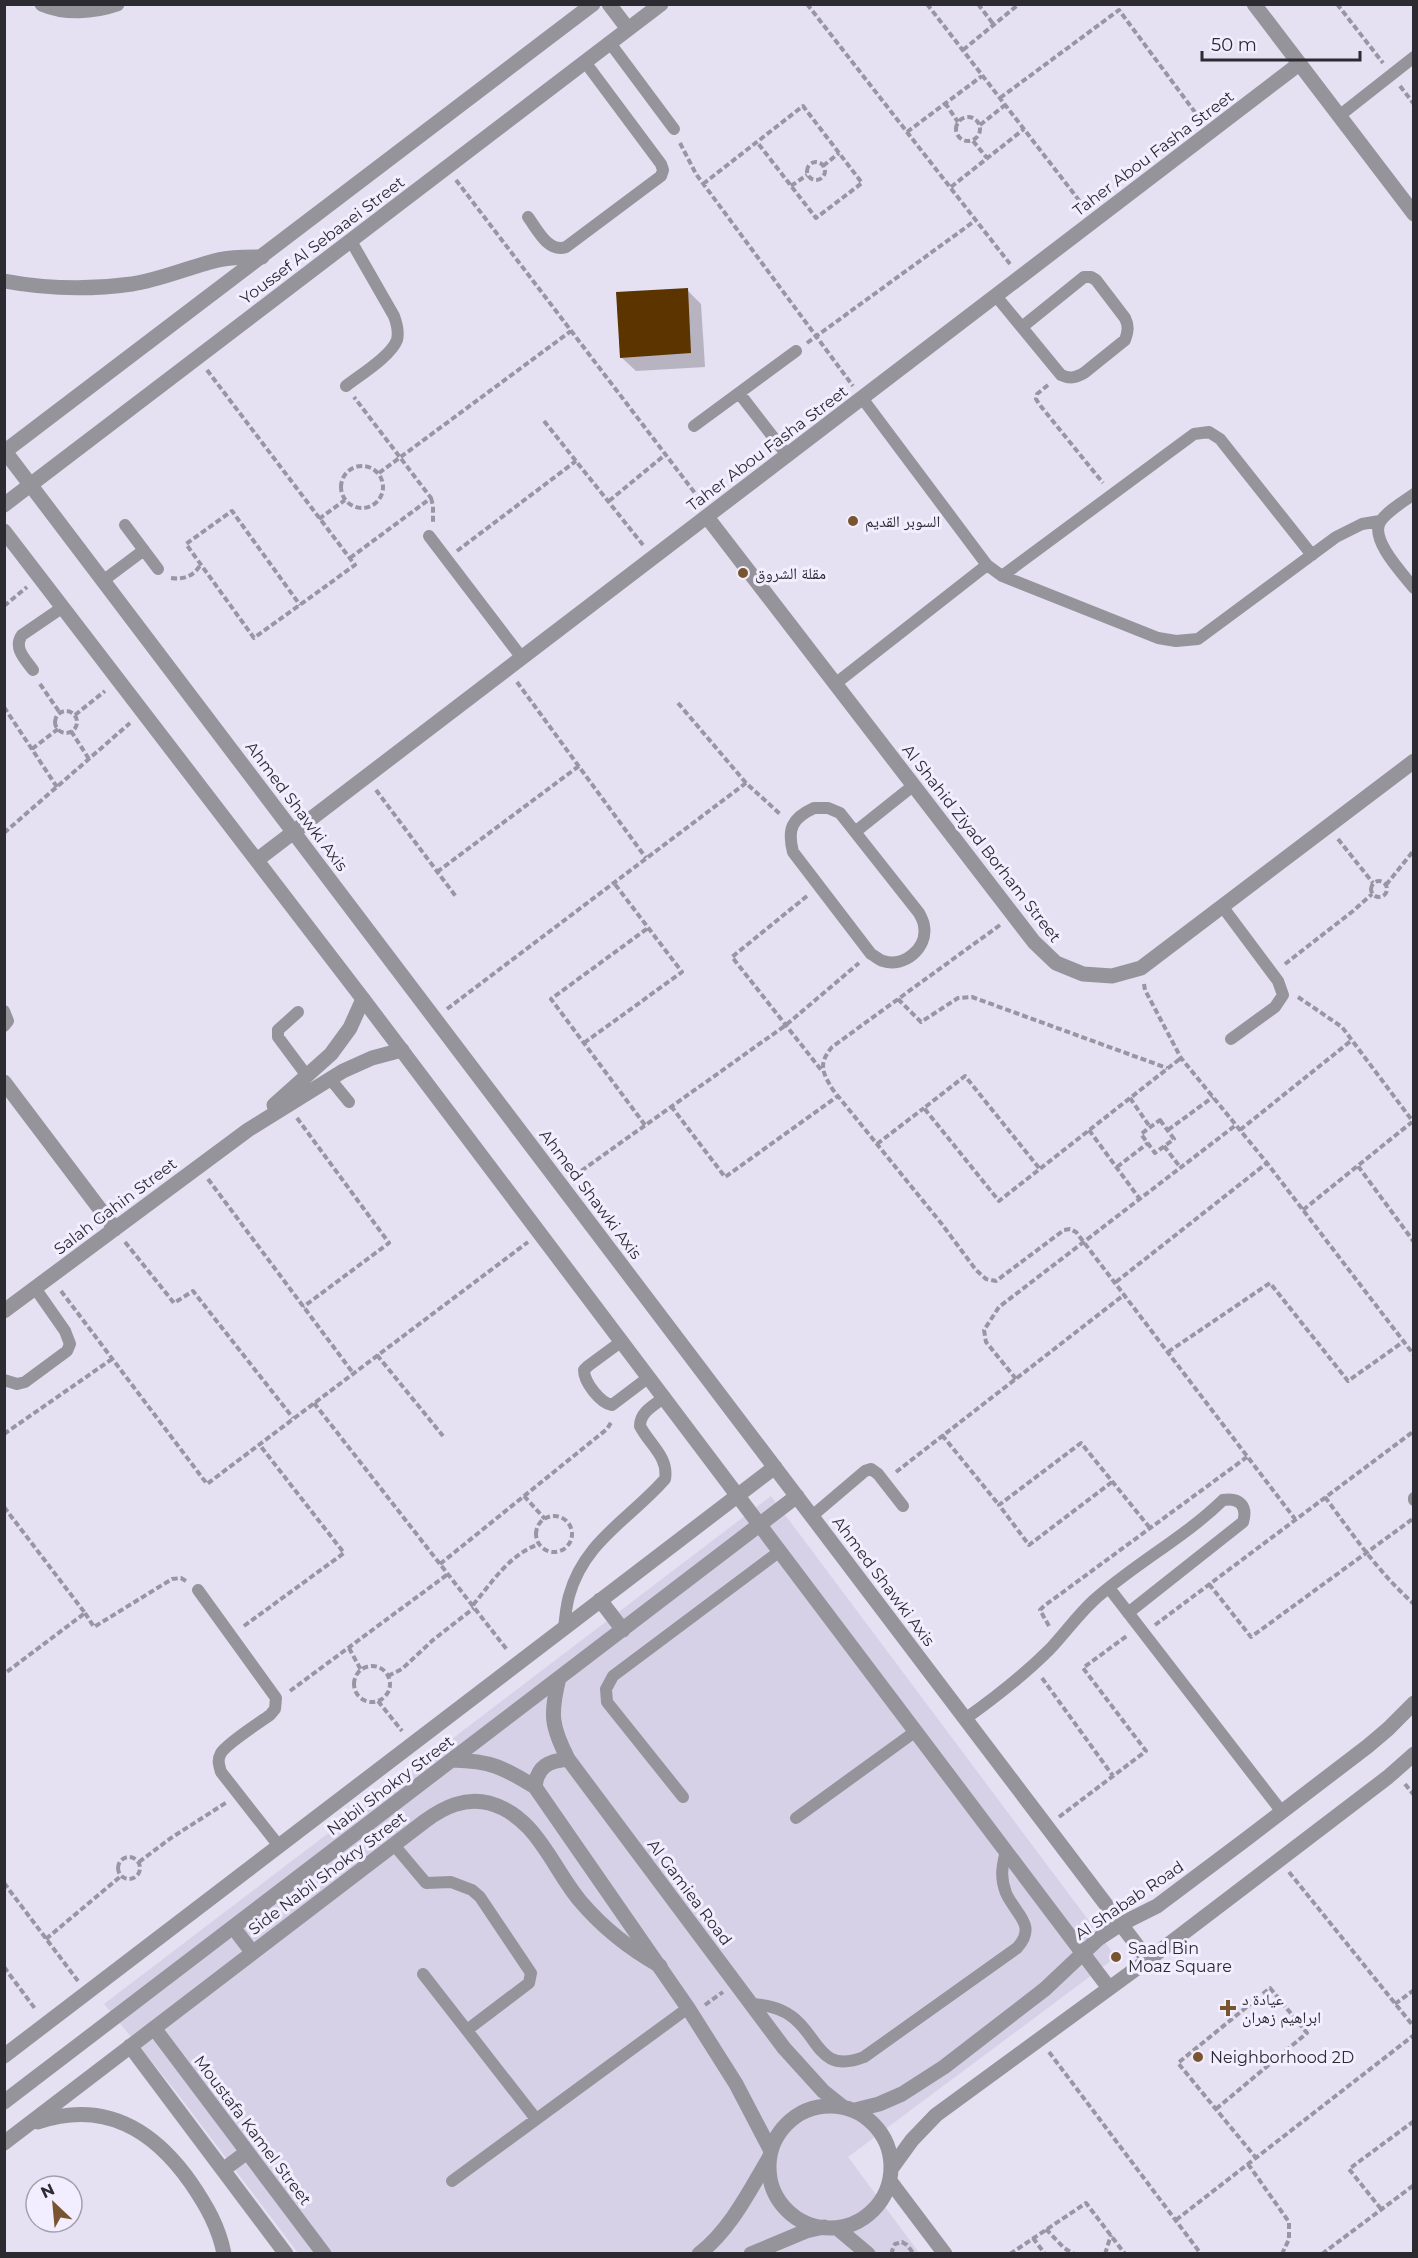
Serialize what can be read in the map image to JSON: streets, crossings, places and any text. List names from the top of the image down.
{
  "streets": {
    "street": [
      "Taher Abou Fasha Street",
      "Youssef Al Sebaaei Street",
      "Ahmed Shawki Axis",
      "Al Shahid Ziyad Borham Street",
      "Salah Gahin Street",
      "Nabil Shokry Street",
      "Side Nabil Shokry Street",
      "Al Gamiea Road",
      "Al Shabab Road",
      "Moustafa Kamel Street"
    ]
  },
  "crossings": [
    ["Taher Abou Fasha Street", "Ahmed Shawki Axis"],
    ["Taher Abou Fasha Street", "Al Shahid Ziyad Borham Street"],
    ["Youssef Al Sebaaei Street", "Ahmed Shawki Axis"],
    ["Ahmed Shawki Axis", "Nabil Shokry Street"],
    ["Ahmed Shawki Axis", "Al Shabab Road"],
    ["Nabil Shokry Street", "Al Gamiea Road"],
    ["Side Nabil Shokry Street", "Moustafa Kamel Street"],
    ["Al Gamiea Road", "Al Shabab Road"]
  ],
  "places": {
    "other": [
      "السوبر القديم",
      "مقلة الشروق",
      "Saad Bin Moaz Square",
      "Neighborhood 2D"
    ],
    "health": ["عيادة د ابراهيم زهران"]
  },
  "scale_bar": "50 m",
  "north": "top left"
}
